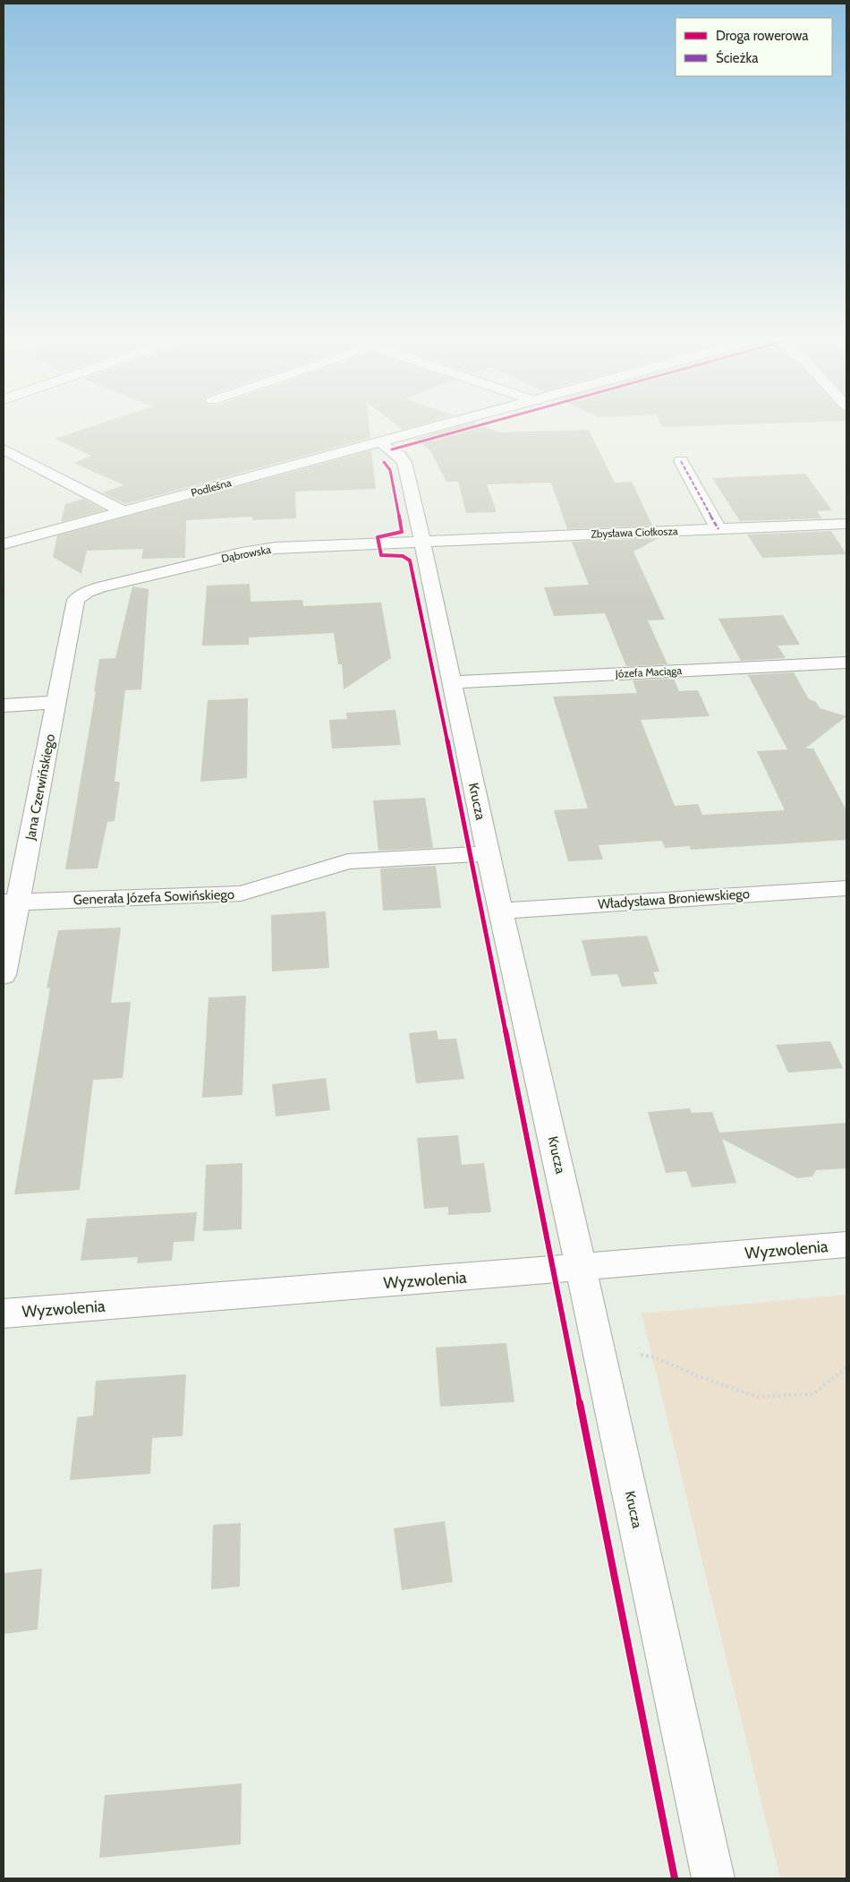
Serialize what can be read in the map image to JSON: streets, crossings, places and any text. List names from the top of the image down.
{
  "streets": {
    "street": [
      "Podleśna",
      "Zbysława Ciołkosza",
      "Dąbrowska",
      "Józefa Maciąga",
      "Jana Czerwińskiego",
      "Krucza",
      "Generała Józefa Sowińskiego",
      "Władysława Broniewskiego",
      "Wyzwolenia"
    ]
  },
  "crossings": [
    ["Podleśna", "Krucza"],
    ["Zbysława Ciołkosza", "Dąbrowska"],
    ["Zbysława Ciołkosza", "Krucza"],
    ["Dąbrowska", "Jana Czerwińskiego"],
    ["Dąbrowska", "Krucza"],
    ["Józefa Maciąga", "Krucza"],
    ["Jana Czerwińskiego", "Generała Józefa Sowińskiego"],
    ["Krucza", "Generała Józefa Sowińskiego"],
    ["Krucza", "Władysława Broniewskiego"],
    ["Krucza", "Wyzwolenia"]
  ],
  "legend": ["Droga rowerowa", "Ścieżka"]
}
